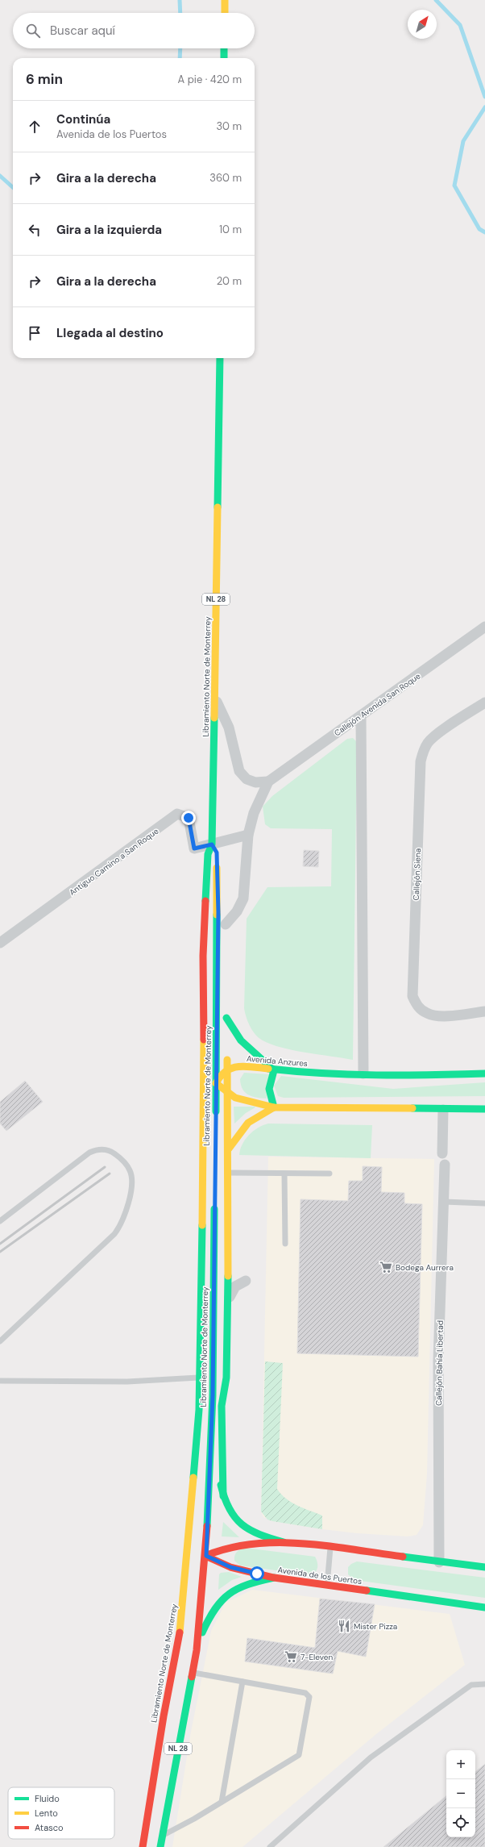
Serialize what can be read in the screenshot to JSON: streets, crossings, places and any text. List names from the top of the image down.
{
  "streets": {
    "main road": [
      "NL 28",
      "Libramiento Norte de Monterrey",
      "Avenida Anzures",
      "Avenida de los Puertos"
    ],
    "street": [
      "Callejón Avenida San Roque",
      "Antiguo Camino a San Roque",
      "Callejón Siena",
      "Callejón Bahía Libertad"
    ]
  },
  "crossings": [
    ["Libramiento Norte de Monterrey", "Antiguo Camino a San Roque"],
    ["Libramiento Norte de Monterrey", "Avenida de los Puertos"]
  ],
  "places": {
    "supermarket": ["Bodega Aurrera", "7-Eleven"],
    "restaurant": ["Mister Pizza"]
  },
  "legend": ["Fluido", "Lento", "Atasco"],
  "north": "top right",
  "page": {
    "search": "Buscar aquí",
    "heading": ["6 min", "A pie · 420 m"],
    "list": [
      ["Continúa", "Avenida de los Puertos", "30 m"],
      ["Gira a la derecha", "360 m"],
      ["Gira a la izquierda", "10 m"],
      ["Gira a la derecha", "20 m"],
      "Llegada al destino"
    ],
    "map_buttons": ["+", "−"]
  }
}
